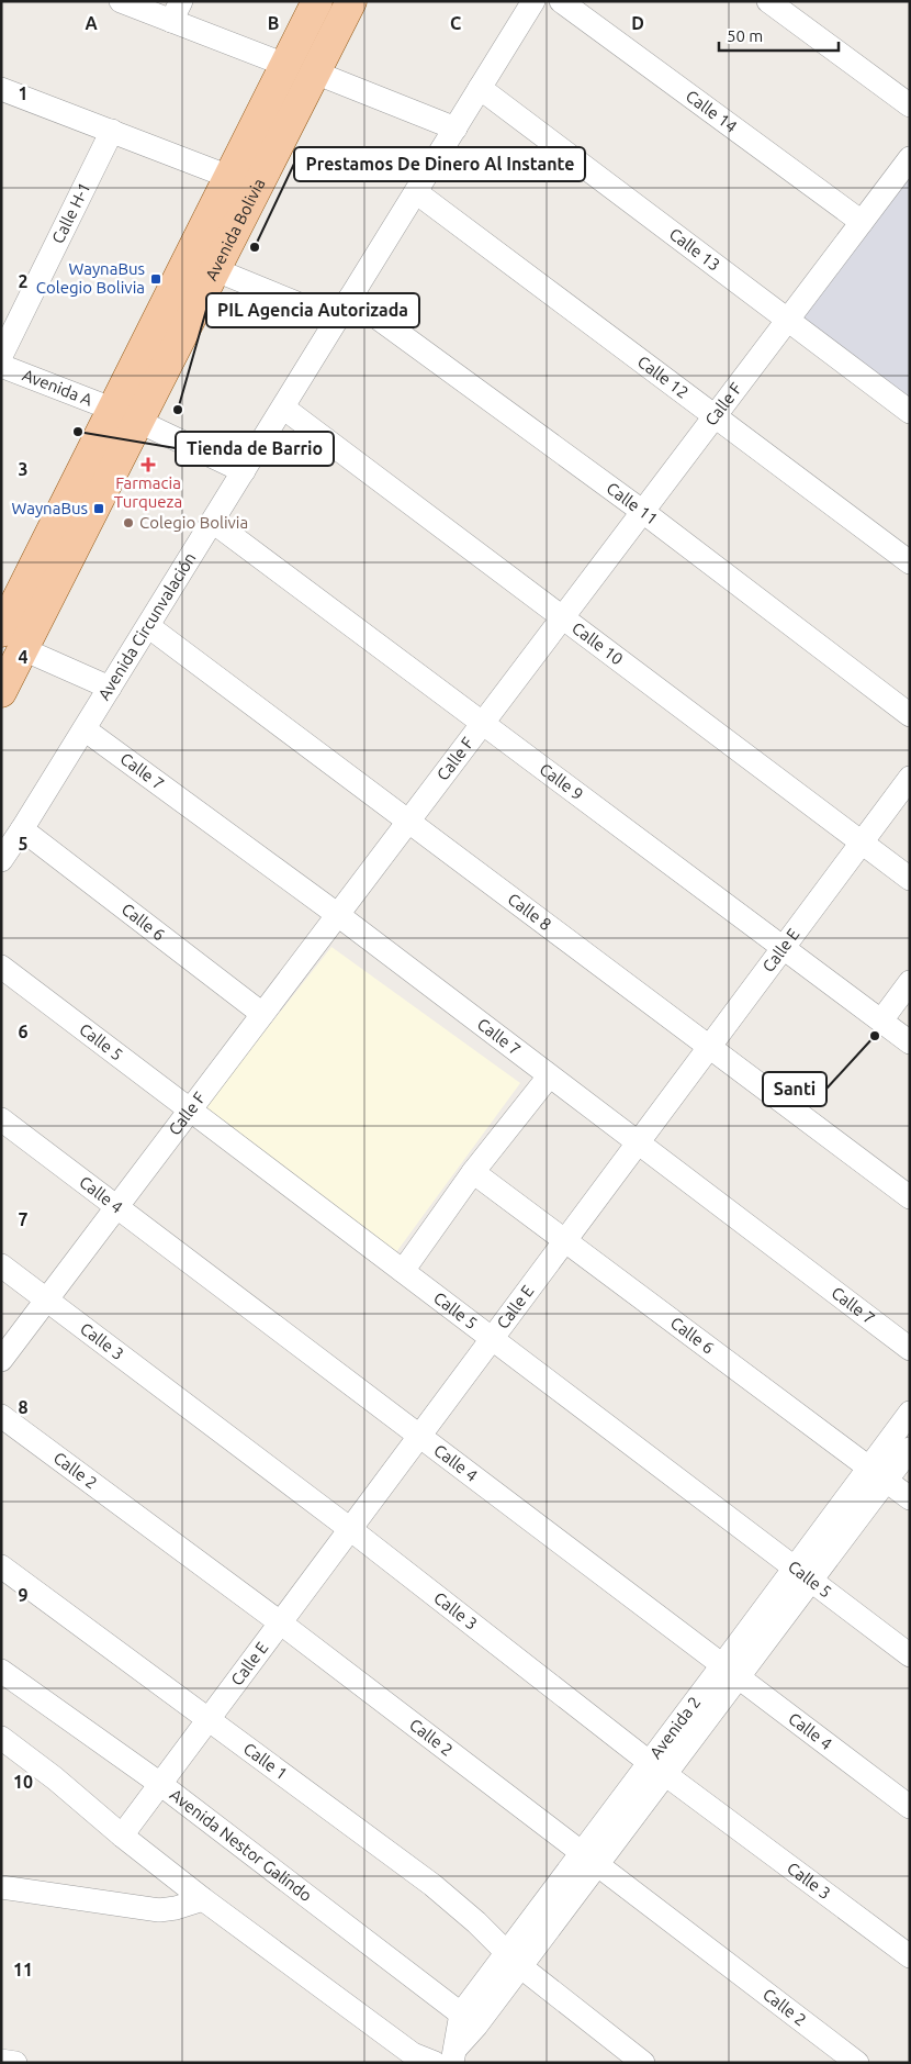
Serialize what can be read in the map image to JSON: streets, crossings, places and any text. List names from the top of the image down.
{
  "streets": {
    "main road": ["Avenida Bolivia"],
    "street": [
      "Calle 14",
      "Calle H-1",
      "Calle 13",
      "Calle 12",
      "Avenida A",
      "Calle F",
      "Calle 11",
      "Avenida Circunvalación",
      "Calle 10",
      "Calle 7",
      "Calle 9",
      "Calle 8",
      "Calle 6",
      "Calle E",
      "Calle 5",
      "Calle 4",
      "Calle 3",
      "Calle 2",
      "Avenida 2",
      "Calle 1",
      "Avenida Nestor Galindo"
    ]
  },
  "crossings": [
    ["Calle 14", "Calle F"],
    ["Avenida Bolivia", "Avenida A"],
    ["Calle 13", "Calle F"],
    ["Calle 13", "Avenida Circunvalación"],
    ["Calle 12", "Calle F"],
    ["Calle 12", "Avenida Circunvalación"],
    ["Avenida A", "Avenida Circunvalación"],
    ["Calle F", "Calle 11"],
    ["Calle F", "Calle 10"],
    ["Calle F", "Calle 7"],
    ["Calle F", "Calle 9"],
    ["Calle F", "Calle 8"],
    ["Calle F", "Calle 6"],
    ["Calle F", "Calle 5"],
    ["Calle F", "Calle 4"],
    ["Calle F", "Calle 3"],
    ["Calle 11", "Avenida Circunvalación"],
    ["Avenida Circunvalación", "Calle 10"],
    ["Avenida Circunvalación", "Calle 7"],
    ["Avenida Circunvalación", "Calle 9"],
    ["Avenida Circunvalación", "Calle 8"],
    ["Avenida Circunvalación", "Calle 6"],
    ["Calle 10", "Calle E"],
    ["Calle 7", "Calle E"],
    ["Calle 9", "Calle E"],
    ["Calle 8", "Calle E"],
    ["Calle 6", "Calle E"],
    ["Calle 6", "Avenida 2"],
    ["Calle E", "Calle 5"],
    ["Calle E", "Calle 4"],
    ["Calle E", "Calle 3"],
    ["Calle E", "Calle 2"],
    ["Calle E", "Calle 1"],
    ["Calle E", "Avenida Nestor Galindo"],
    ["Calle 5", "Avenida 2"],
    ["Calle 4", "Avenida 2"],
    ["Calle 3", "Avenida 2"],
    ["Calle 2", "Avenida 2"],
    ["Avenida 2", "Calle 1"],
    ["Avenida 2", "Avenida Nestor Galindo"]
  ],
  "places": {
    "other": [
      "Prestamos De Dinero Al Instante",
      "PIL Agencia Autorizada",
      "Tienda de Barrio",
      "Colegio Bolivia",
      "Santi"
    ],
    "transit": ["WaynaBus Colegio Bolivia", "WaynaBus"],
    "health": ["Farmacia Turqueza"]
  },
  "scale_bar": "50 m",
  "grid": {
    "columns": [
      "A",
      "B",
      "C",
      "D"
    ],
    "rows": [
      "1",
      "2",
      "3",
      "4",
      "5",
      "6",
      "7",
      "8",
      "9",
      "10",
      "11"
    ]
  }
}
